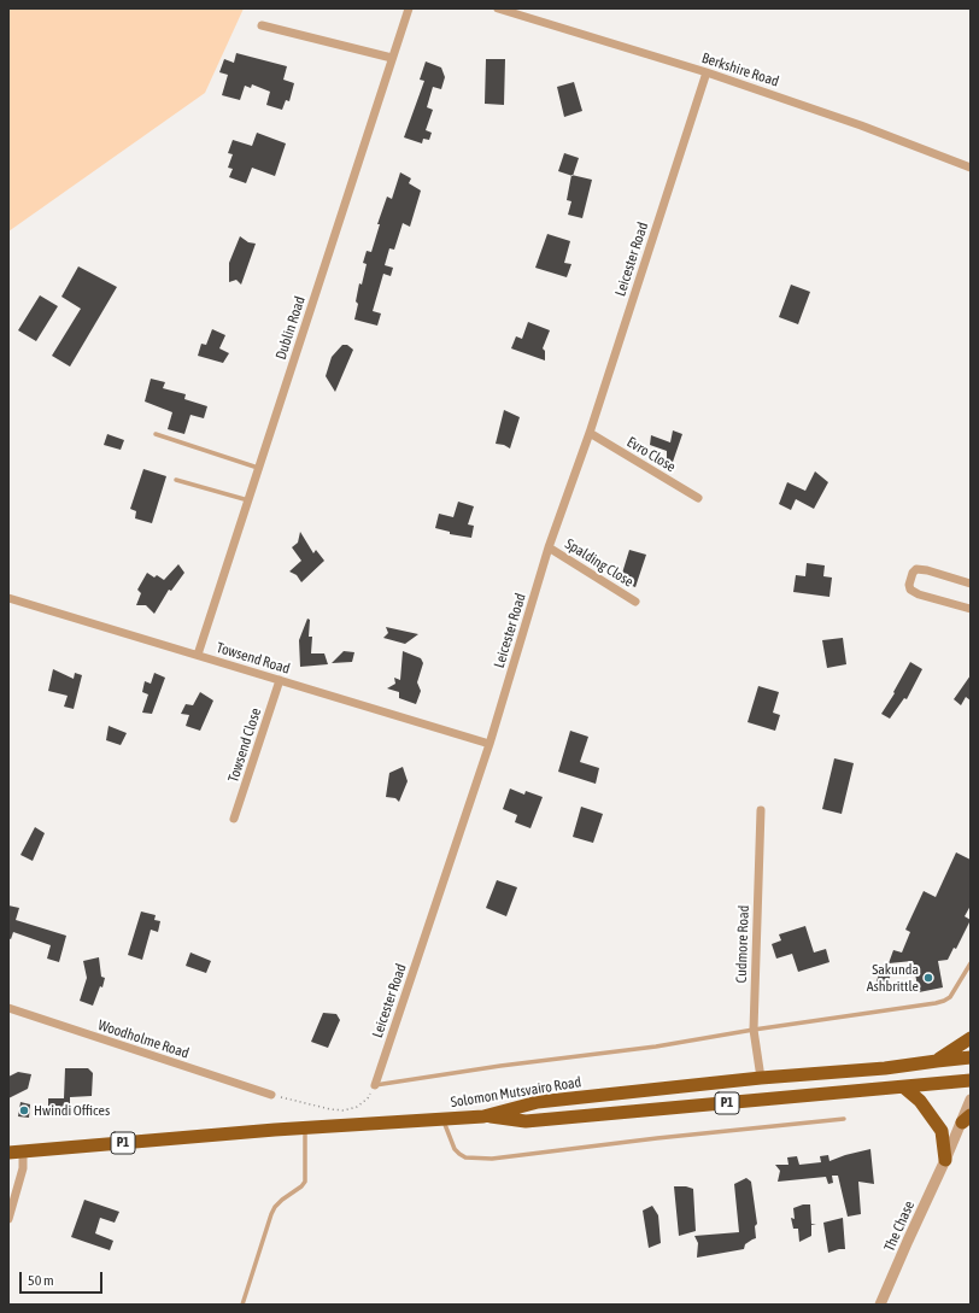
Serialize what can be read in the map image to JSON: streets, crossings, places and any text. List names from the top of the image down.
{
  "streets": {
    "highway": ["Solomon Mutsvairo Road", "P1"],
    "street": [
      "Berkshire Road",
      "Leicester Road",
      "Dublin Road",
      "Evro Close",
      "Spalding Close",
      "Towsend Road",
      "Towsend Close",
      "Cudmore Road",
      "Woodholme Road",
      "The Chase"
    ]
  },
  "crossings": [
    ["Berkshire Road", "Leicester Road"],
    ["Leicester Road", "Evro Close"],
    ["Leicester Road", "Spalding Close"],
    ["Leicester Road", "Towsend Road"],
    ["Dublin Road", "Towsend Road"],
    ["Towsend Road", "Towsend Close"],
    ["Cudmore Road", "Solomon Mutsvairo Road"],
    ["Solomon Mutsvairo Road", "P1"]
  ],
  "places": ["Sakunda Ashbrittle", "Hwindi Offices"],
  "scale_bar": "50 m"
}
